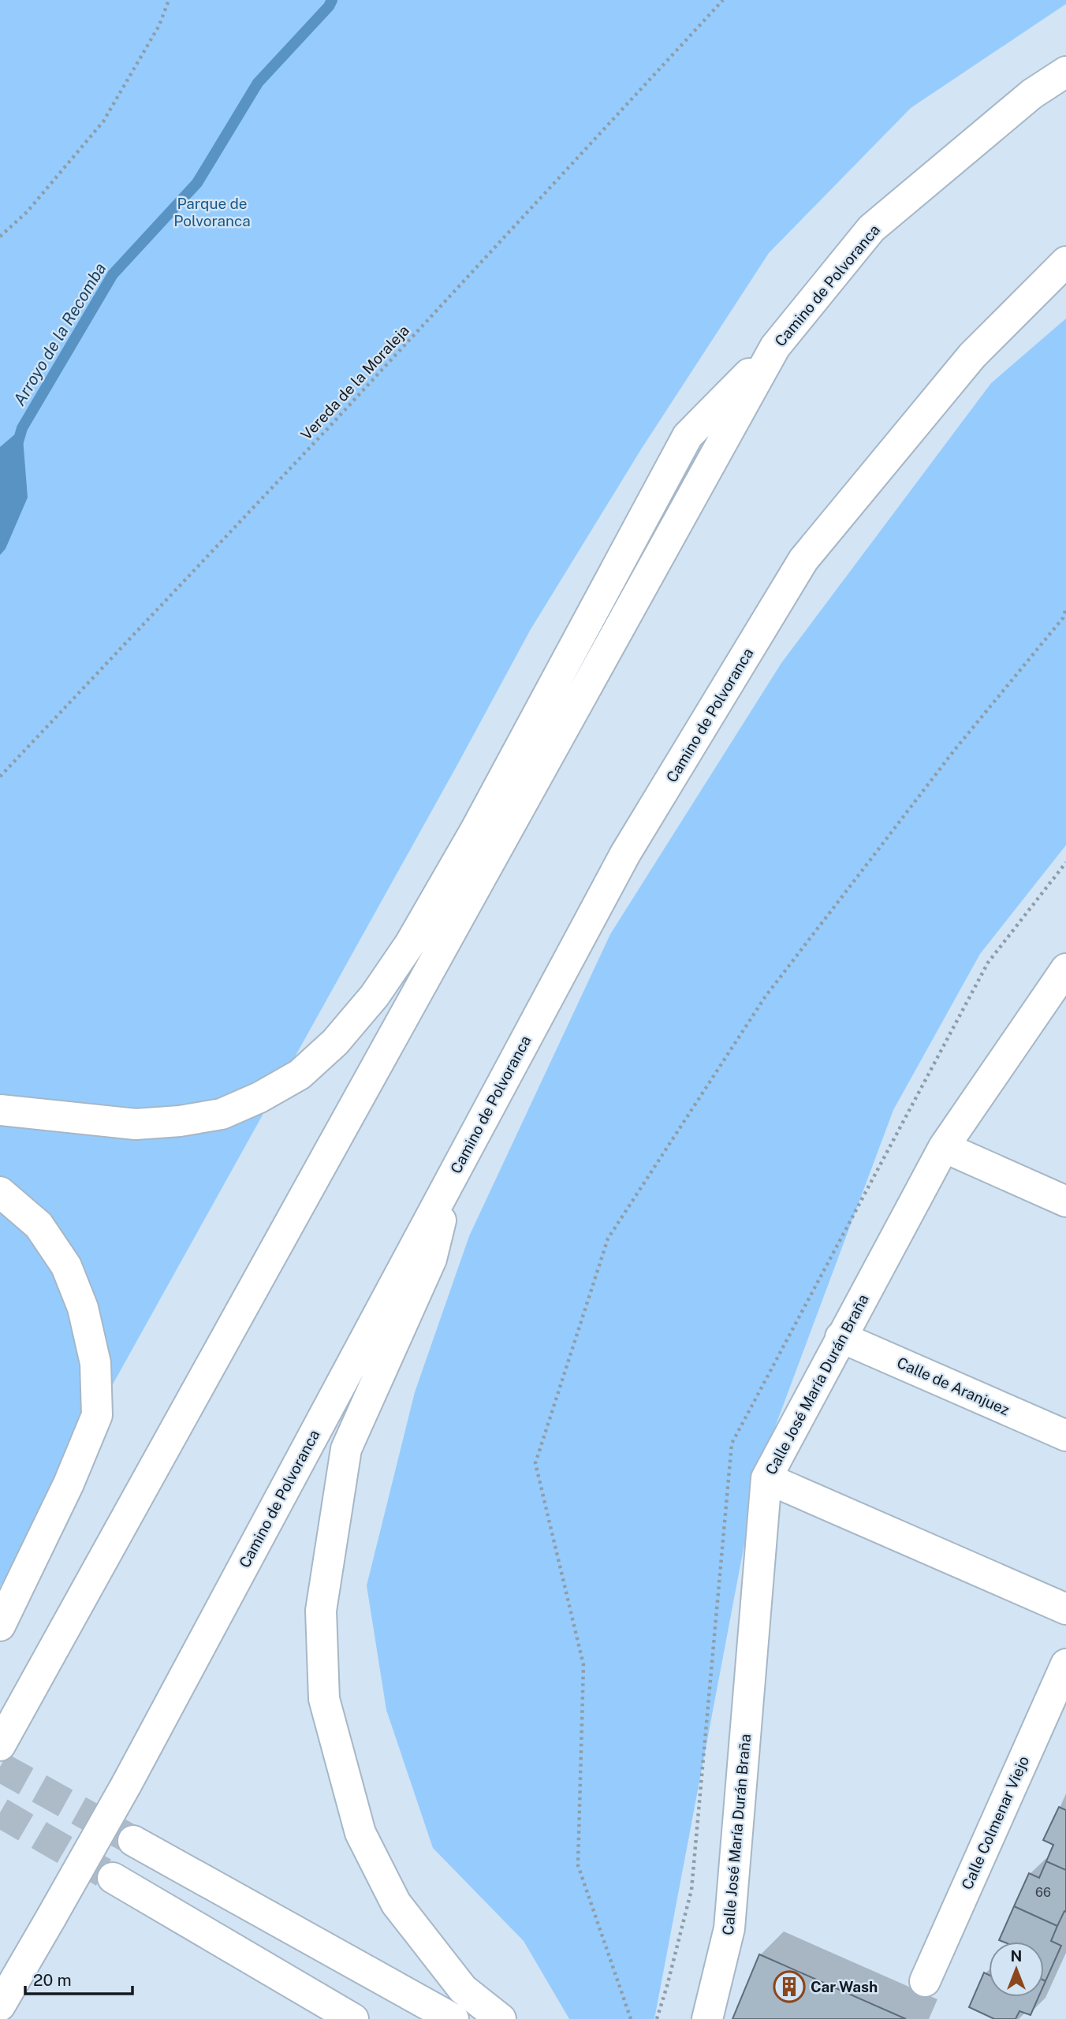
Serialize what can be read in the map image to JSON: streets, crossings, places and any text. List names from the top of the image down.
{
  "streets": {
    "main road": [
      "Camino de Polvoranca",
      "Calle José María Durán Braña",
      "Calle de Aranjuez",
      "Calle Colmenar Viejo"
    ],
    "path": ["Vereda de la Moraleja"]
  },
  "crossings": [
    ["Calle José María Durán Braña", "Calle de Aranjuez"]
  ],
  "water": ["Arroyo de la Recomba"],
  "parks": ["Parque de Polvoranca"],
  "places": {
    "building": ["Car Wash"]
  },
  "house_numbers": ["66"],
  "scale_bar": "20 m",
  "north": "top"
}
